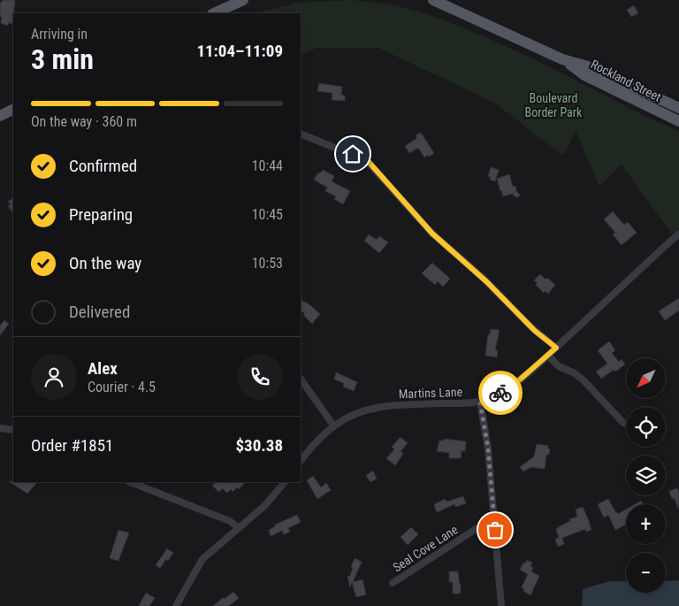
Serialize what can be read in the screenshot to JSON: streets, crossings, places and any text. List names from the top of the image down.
{
  "streets": {
    "main road": ["Rockland Street"],
    "street": ["Martins Lane", "Seal Cove Lane"]
  },
  "parks": ["Boulevard Border Park"],
  "north": "bottom left",
  "page": {
    "heading": ["3 min", "Arriving in", "11:04–11:09"],
    "panel": [
      "Alex",
      "Courier · 4.5",
      "Order #1851",
      "$30.38"
    ],
    "bar": "On the way · 360 m",
    "list": [
      ["Confirmed", "10:44"],
      ["Preparing", "10:45"],
      ["On the way", "10:53"],
      "Delivered"
    ],
    "map_buttons": ["+", "−"]
  }
}
